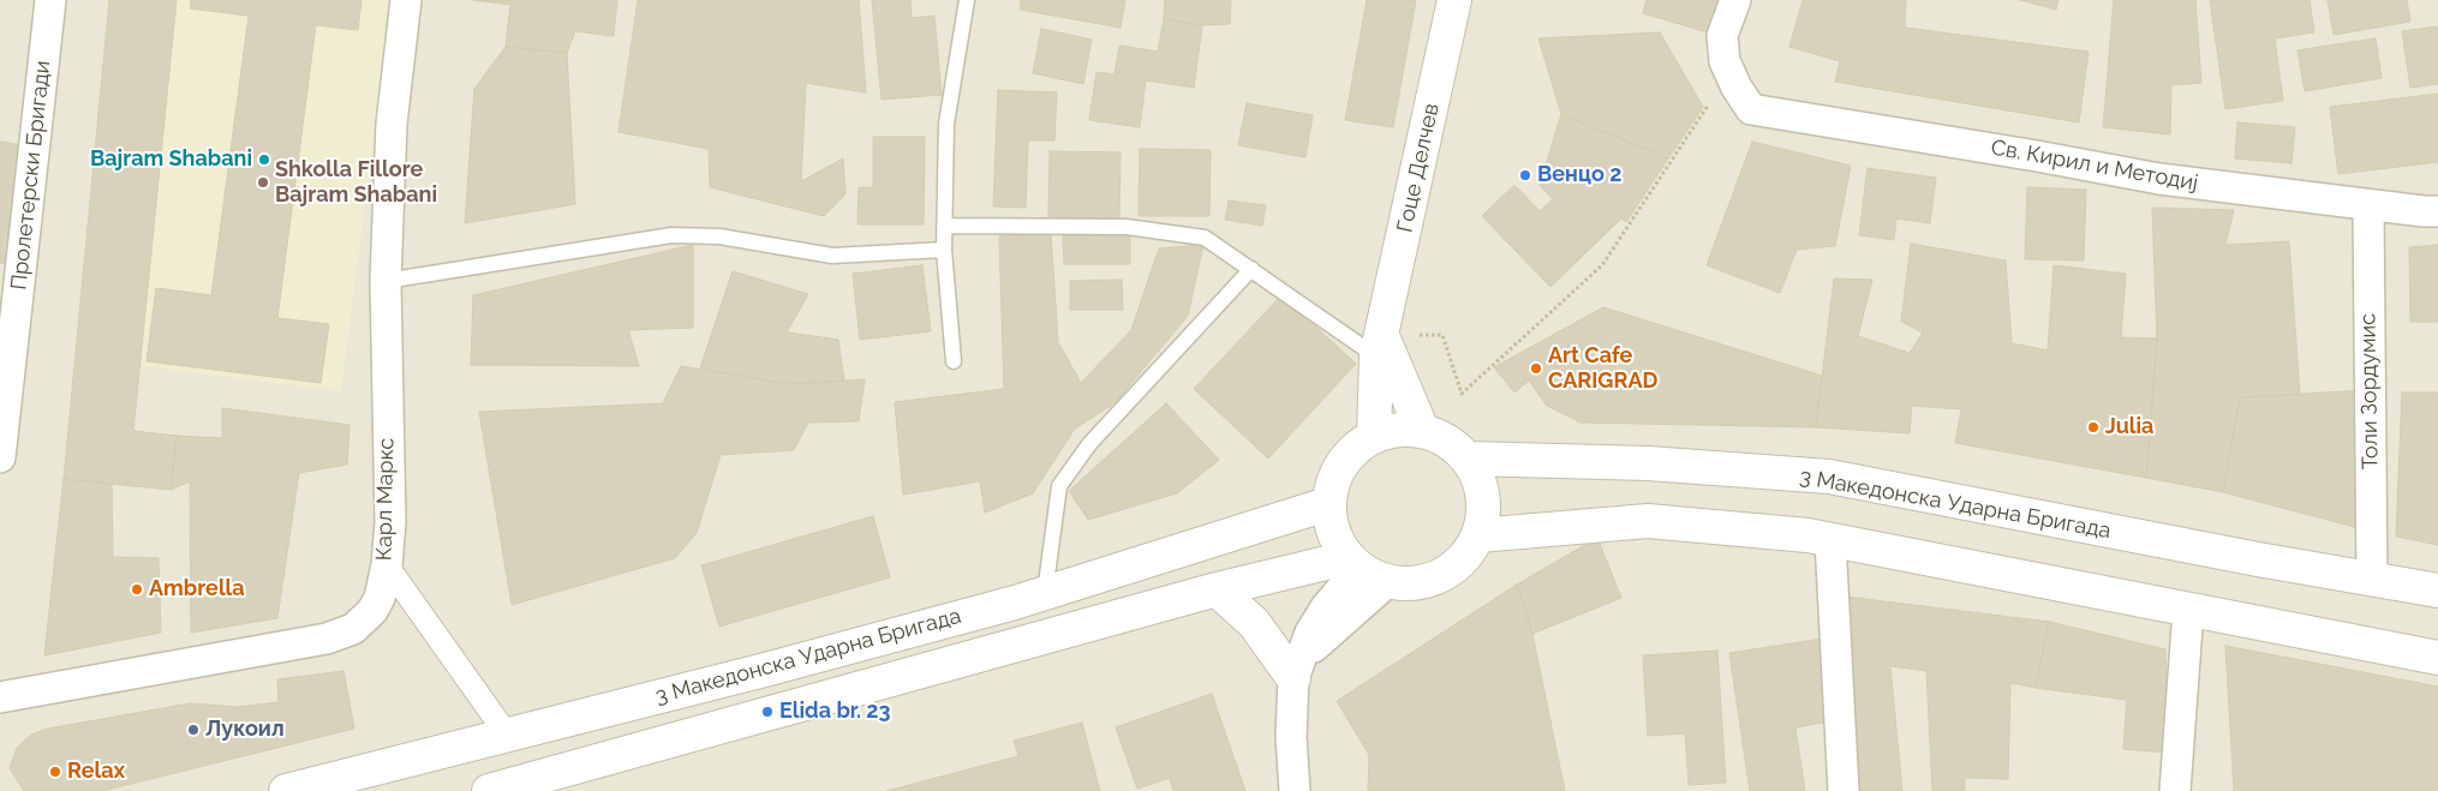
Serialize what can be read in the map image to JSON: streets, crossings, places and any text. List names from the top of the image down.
{
  "streets": {
    "street": [
      "Св. Кирил и Методиј",
      "Гоце Делчев",
      "Пролетерски Бригади",
      "Толи Зордумис",
      "Карл Маркс",
      "3 Македонска Ударна Бригада"
    ]
  },
  "crossings": [
    ["Св. Кирил и Методиј", "Толи Зордумис"],
    ["Гоце Делчев", "3 Македонска Ударна Бригада"],
    ["Толи Зордумис", "3 Македонска Ударна Бригада"]
  ],
  "places": [
    "Bajram Shabani",
    "Венцо 2",
    "Shkolla Fillore Bajram Shabani",
    "Art Cafe CARIGRAD",
    "Julia",
    "Ambrella",
    "Elida br. 23",
    "Лукоил",
    "Relax"
  ]
}
